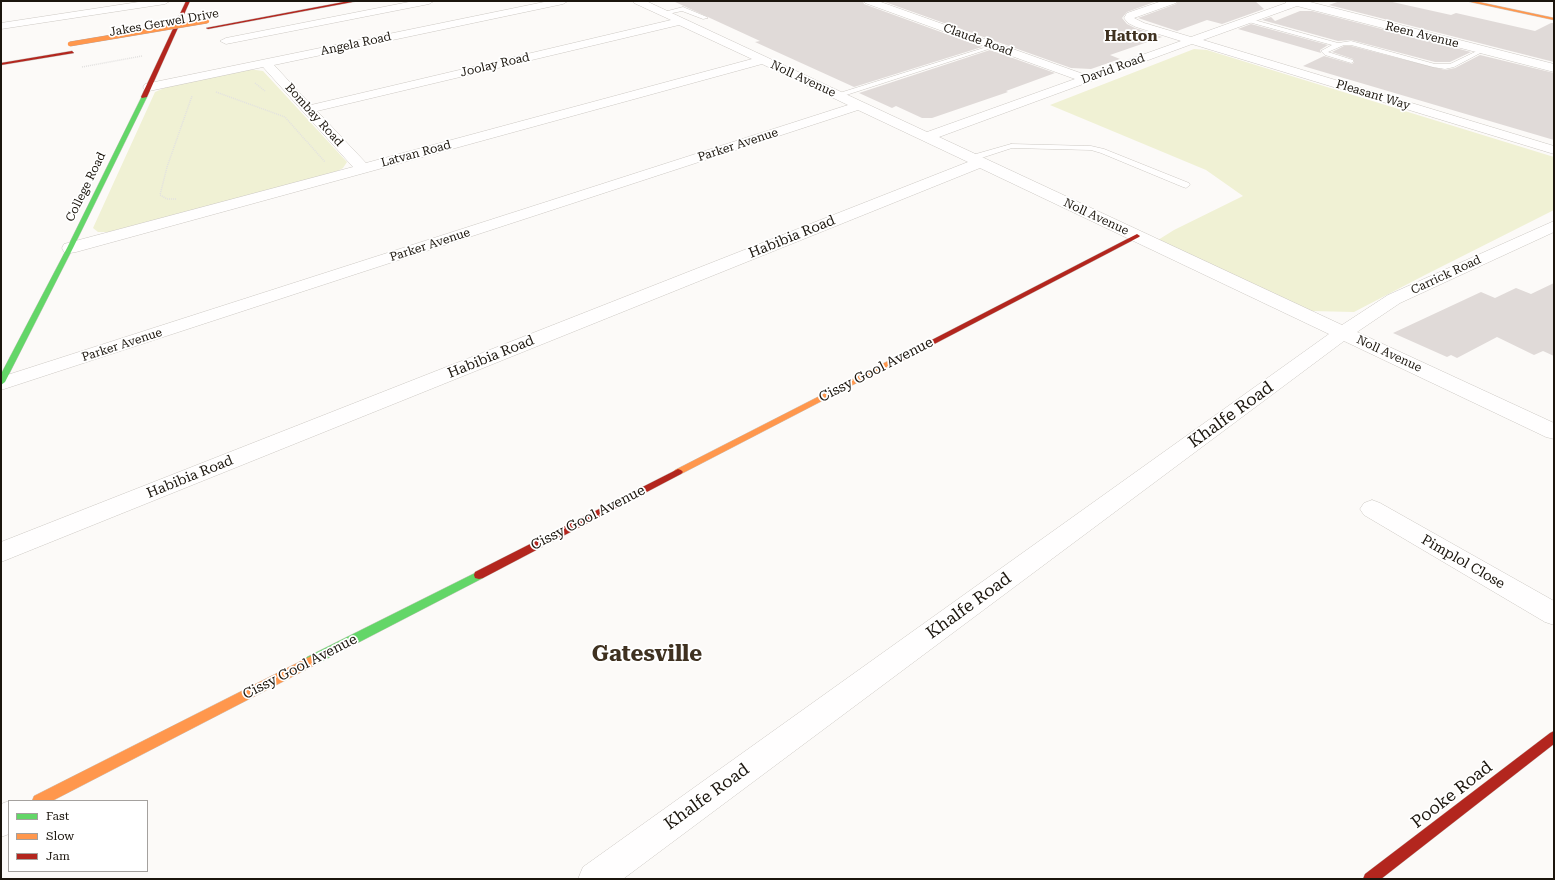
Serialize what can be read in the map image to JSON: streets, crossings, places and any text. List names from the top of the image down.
{
  "streets": {
    "main road": [
      "Jakes Gerwel Drive",
      "College Road",
      "Cissy Gool Avenue",
      "Pooke Road"
    ],
    "street": [
      "Reen Avenue",
      "Claude Road",
      "Angela Road",
      "Joolay Road",
      "David Road",
      "Noll Avenue",
      "Pleasant Way",
      "Bombay Road",
      "Parker Avenue",
      "Latvan Road",
      "Habibia Road",
      "Carrick Road",
      "Khalfe Road",
      "Pimplol Close"
    ]
  },
  "crossings": [
    ["Reen Avenue", "David Road"],
    ["Claude Road", "David Road"],
    ["Angela Road", "Bombay Road"],
    ["Angela Road", "College Road"],
    ["Joolay Road", "Noll Avenue"],
    ["Joolay Road", "Bombay Road"],
    ["David Road", "Noll Avenue"],
    ["David Road", "Pleasant Way"],
    ["Noll Avenue", "Parker Avenue"],
    ["Noll Avenue", "Latvan Road"],
    ["Noll Avenue", "Habibia Road"],
    ["Noll Avenue", "Carrick Road"],
    ["Noll Avenue", "Cissy Gool Avenue"],
    ["Noll Avenue", "Khalfe Road"],
    ["Bombay Road", "Latvan Road"],
    ["Parker Avenue", "College Road"],
    ["Latvan Road", "College Road"],
    ["Carrick Road", "Khalfe Road"]
  ],
  "districts": ["Hatton", "Gatesville"],
  "legend": ["Fast", "Slow", "Jam"]
}
